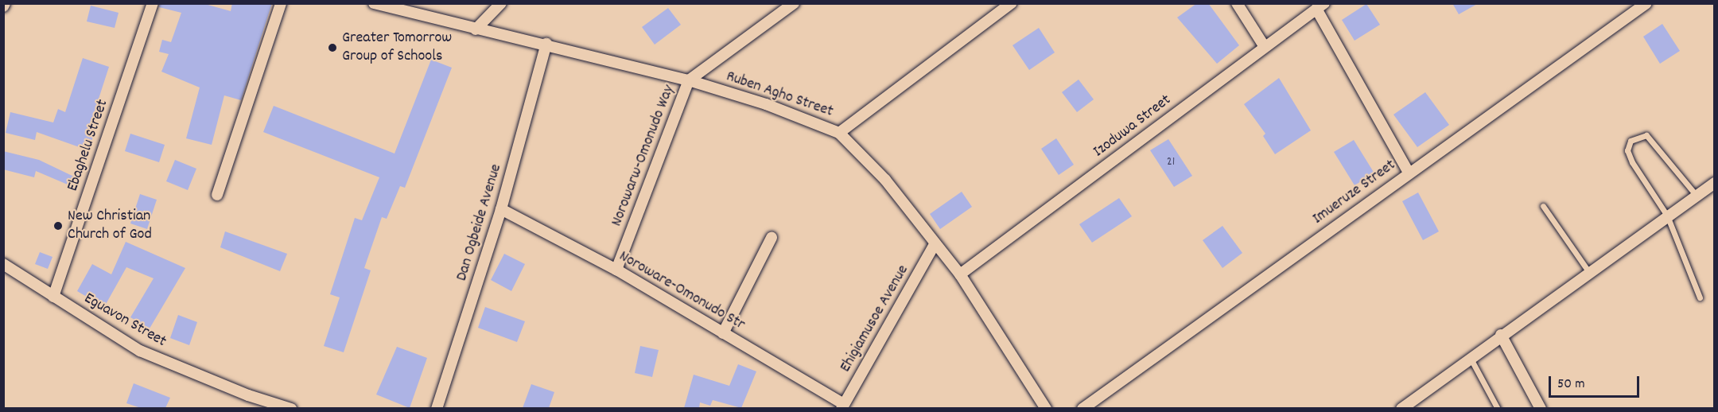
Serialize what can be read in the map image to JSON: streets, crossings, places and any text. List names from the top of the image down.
{
  "streets": {
    "street": [
      "Ruben Agho Street",
      "Izoduwa Street",
      "Ebaghelu Street",
      "Norowarw-Omonudo Way",
      "Imueruze Street",
      "Dan Ogbeide Avenue",
      "Noroware-Omonudo Str",
      "Ehigiamusoe Avenue",
      "Eguavon Street"
    ]
  },
  "crossings": [
    ["Ruben Agho Street", "Izoduwa Street"],
    ["Ruben Agho Street", "Norowarw-Omonudo Way"],
    ["Ruben Agho Street", "Dan Ogbeide Avenue"],
    ["Ruben Agho Street", "Ehigiamusoe Avenue"],
    ["Ebaghelu Street", "Eguavon Street"],
    ["Norowarw-Omonudo Way", "Noroware-Omonudo Str"],
    ["Dan Ogbeide Avenue", "Noroware-Omonudo Str"],
    ["Noroware-Omonudo Str", "Ehigiamusoe Avenue"]
  ],
  "places": ["Greater Tomorrow Group of Schools", "New Christian Church of God"],
  "house_numbers": ["21"],
  "scale_bar": "50 m"
}
